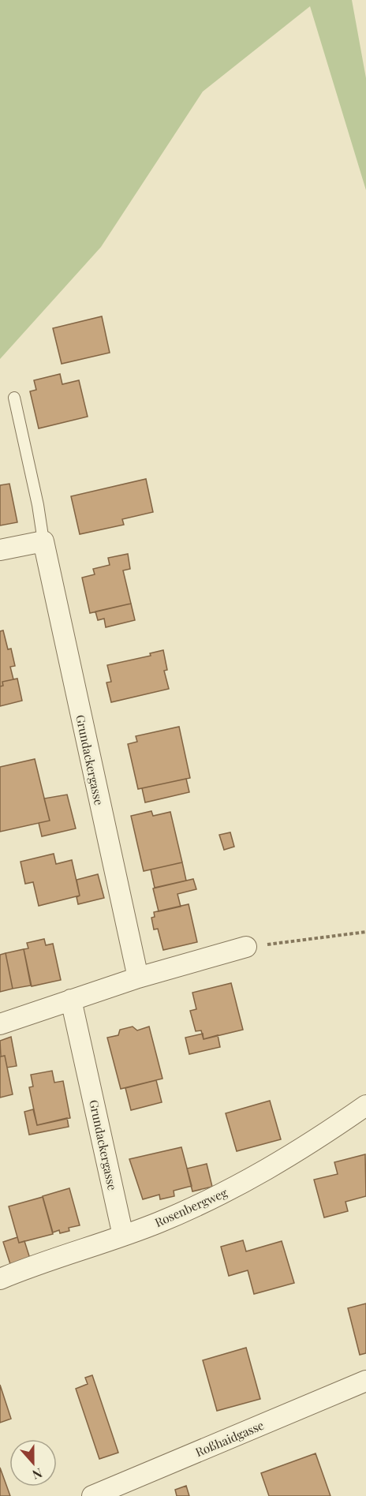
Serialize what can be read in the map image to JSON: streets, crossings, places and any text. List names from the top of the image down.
{
  "streets": {
    "street": ["Grundackergasse", "Rosenbergweg", "Roßhaidgasse"]
  },
  "crossings": [
    ["Grundackergasse", "Rosenbergweg"]
  ],
  "north": "bottom"
}
